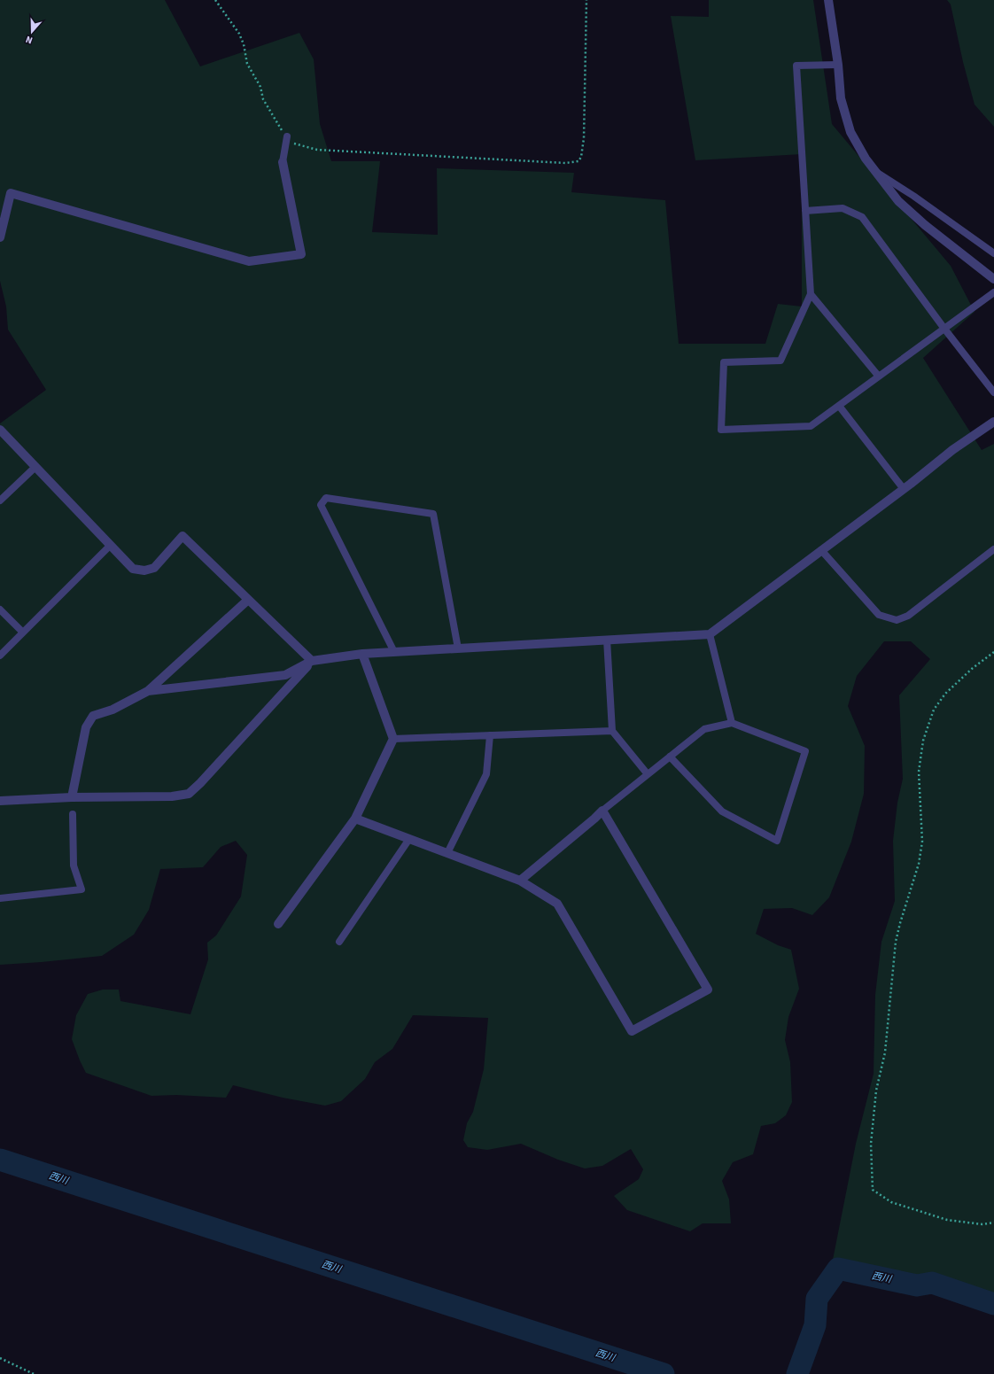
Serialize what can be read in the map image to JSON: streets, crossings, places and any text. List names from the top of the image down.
{
  "water": ["西川"],
  "north": "bottom"
}
